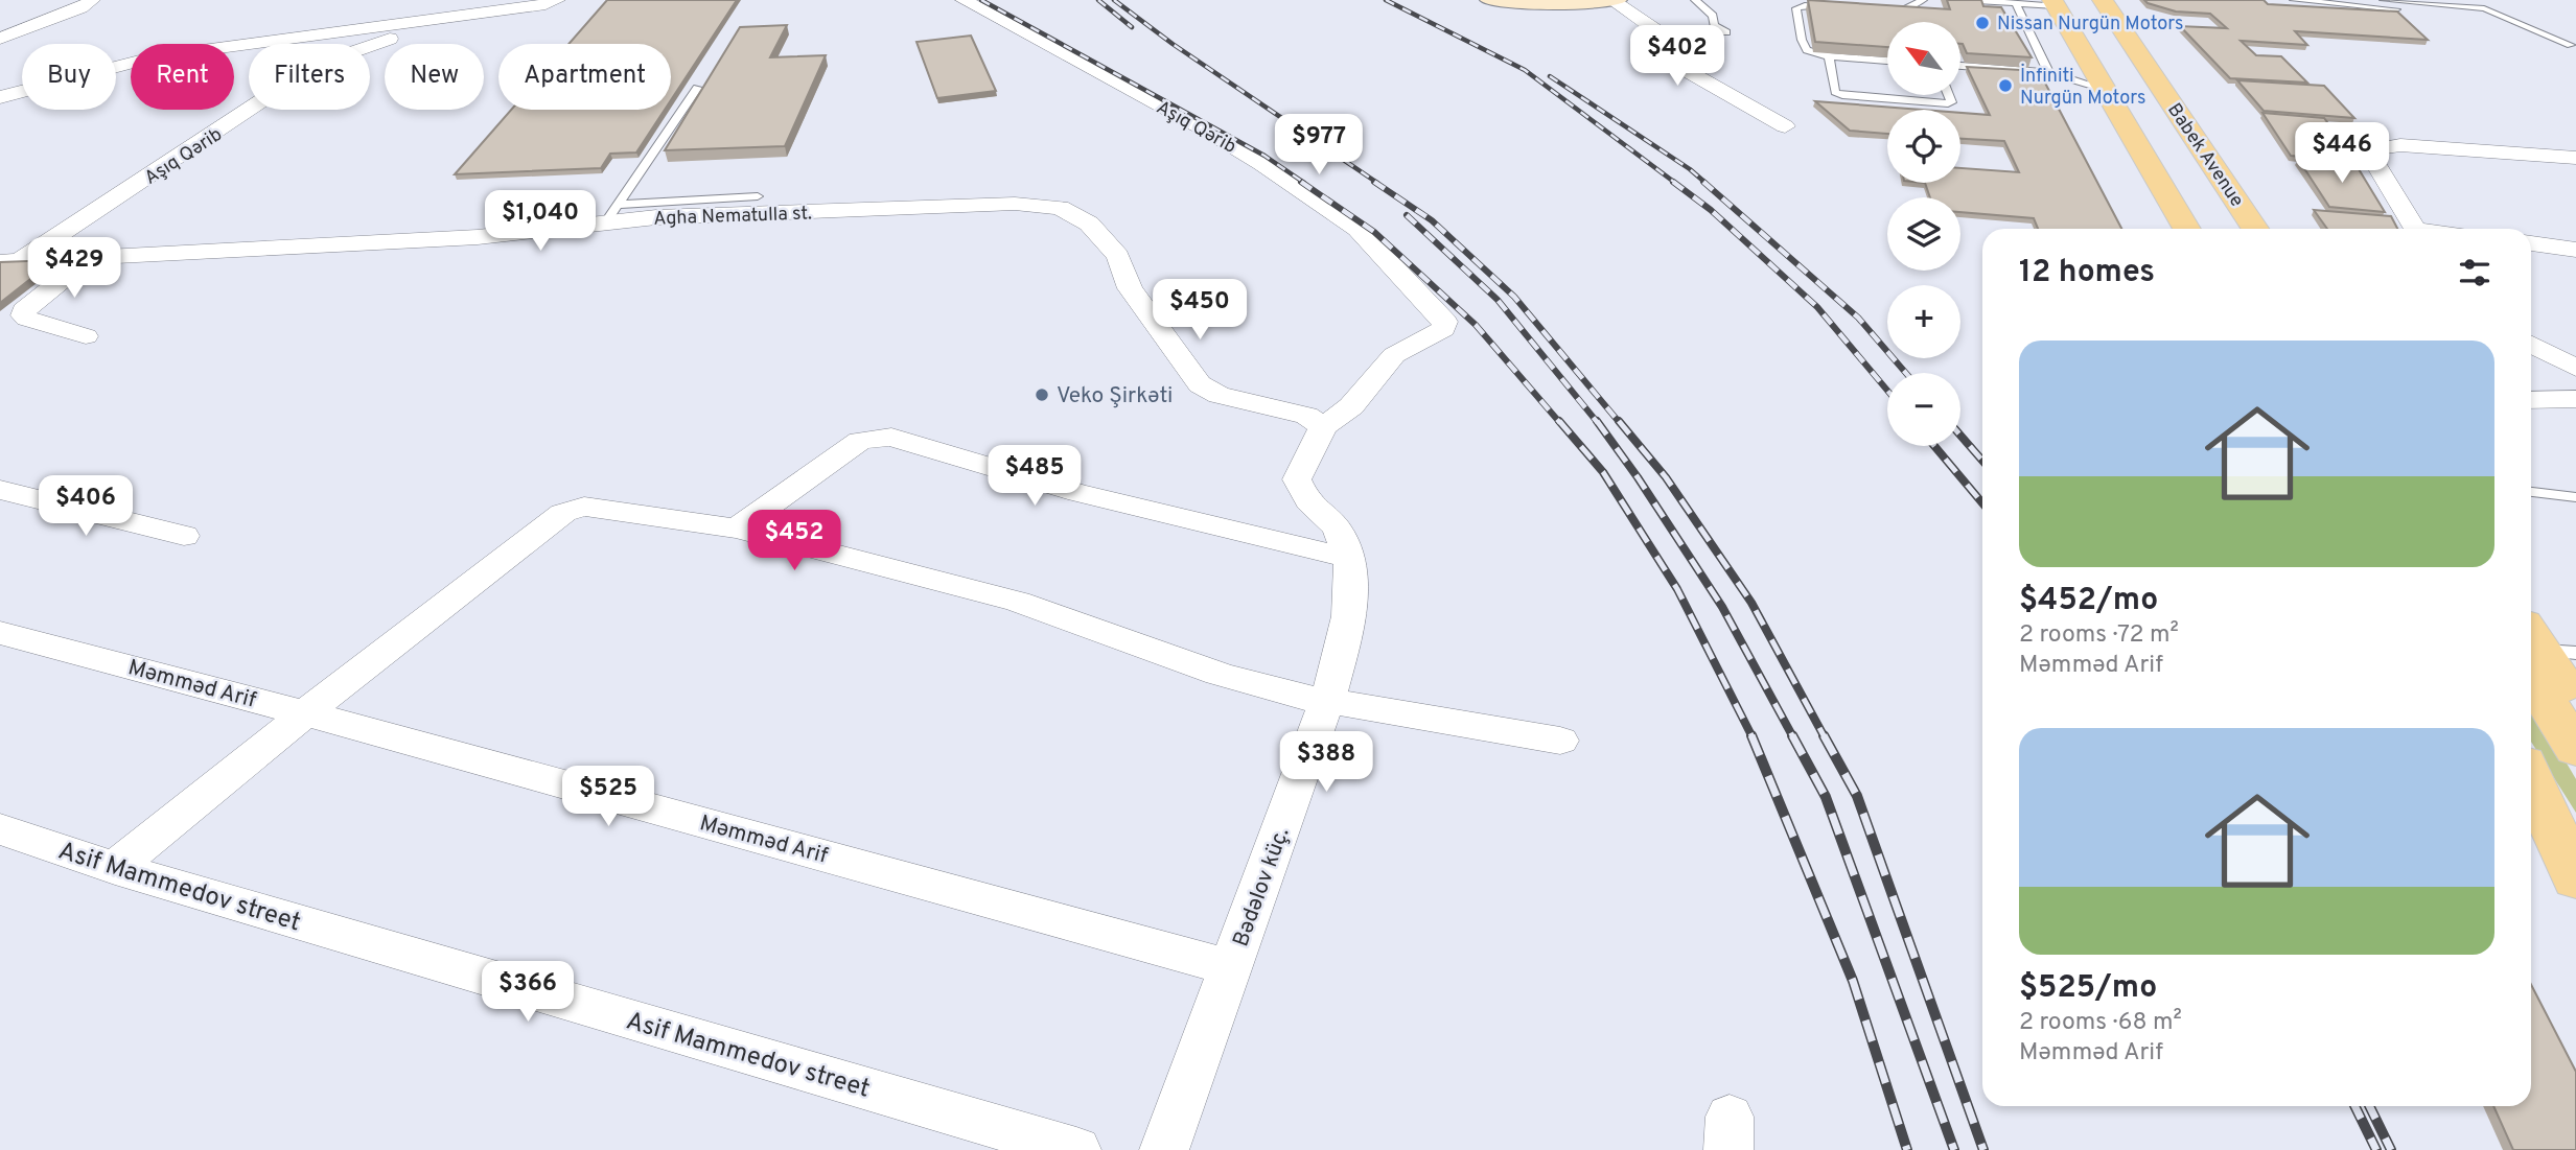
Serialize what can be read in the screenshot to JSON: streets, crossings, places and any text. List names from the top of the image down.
{
  "streets": {
    "main road": ["Babek Avenue"],
    "street": [
      "Aşıq Qərib",
      "Agha Nematulla st.",
      "Məmməd Arif",
      "Asif Mammedov street",
      "Bədəlov küç."
    ]
  },
  "crossings": [
    ["Aşıq Qərib", "Agha Nematulla st."],
    ["Aşıq Qərib", "Bədəlov küç."],
    ["Agha Nematulla st.", "Bədəlov küç."],
    ["Məmməd Arif", "Bədəlov küç."]
  ],
  "places": ["Nissan Nurgün Motors", "İnfiniti Nurgün Motors", "Veko Şirkəti"],
  "north": "top left",
  "page": {
    "map_buttons": ["+", "−"],
    "price": [
      "$402",
      "$977",
      "$446",
      "$1,040",
      "$429",
      "$450",
      "$485",
      "$406",
      "$452",
      "$388",
      "$525",
      "$366"
    ],
    "chip": [
      "Buy",
      "Rent",
      "Filters",
      "New",
      "Apartment"
    ],
    "heading": "12 homes",
    "list": [
      {
        "name": "$452/mo",
        "note": "2 rooms · 72 m² · Məmməd Arif"
      },
      {
        "name": "$525/mo",
        "note": "2 rooms · 68 m² · Məmməd Arif"
      }
    ]
  }
}
